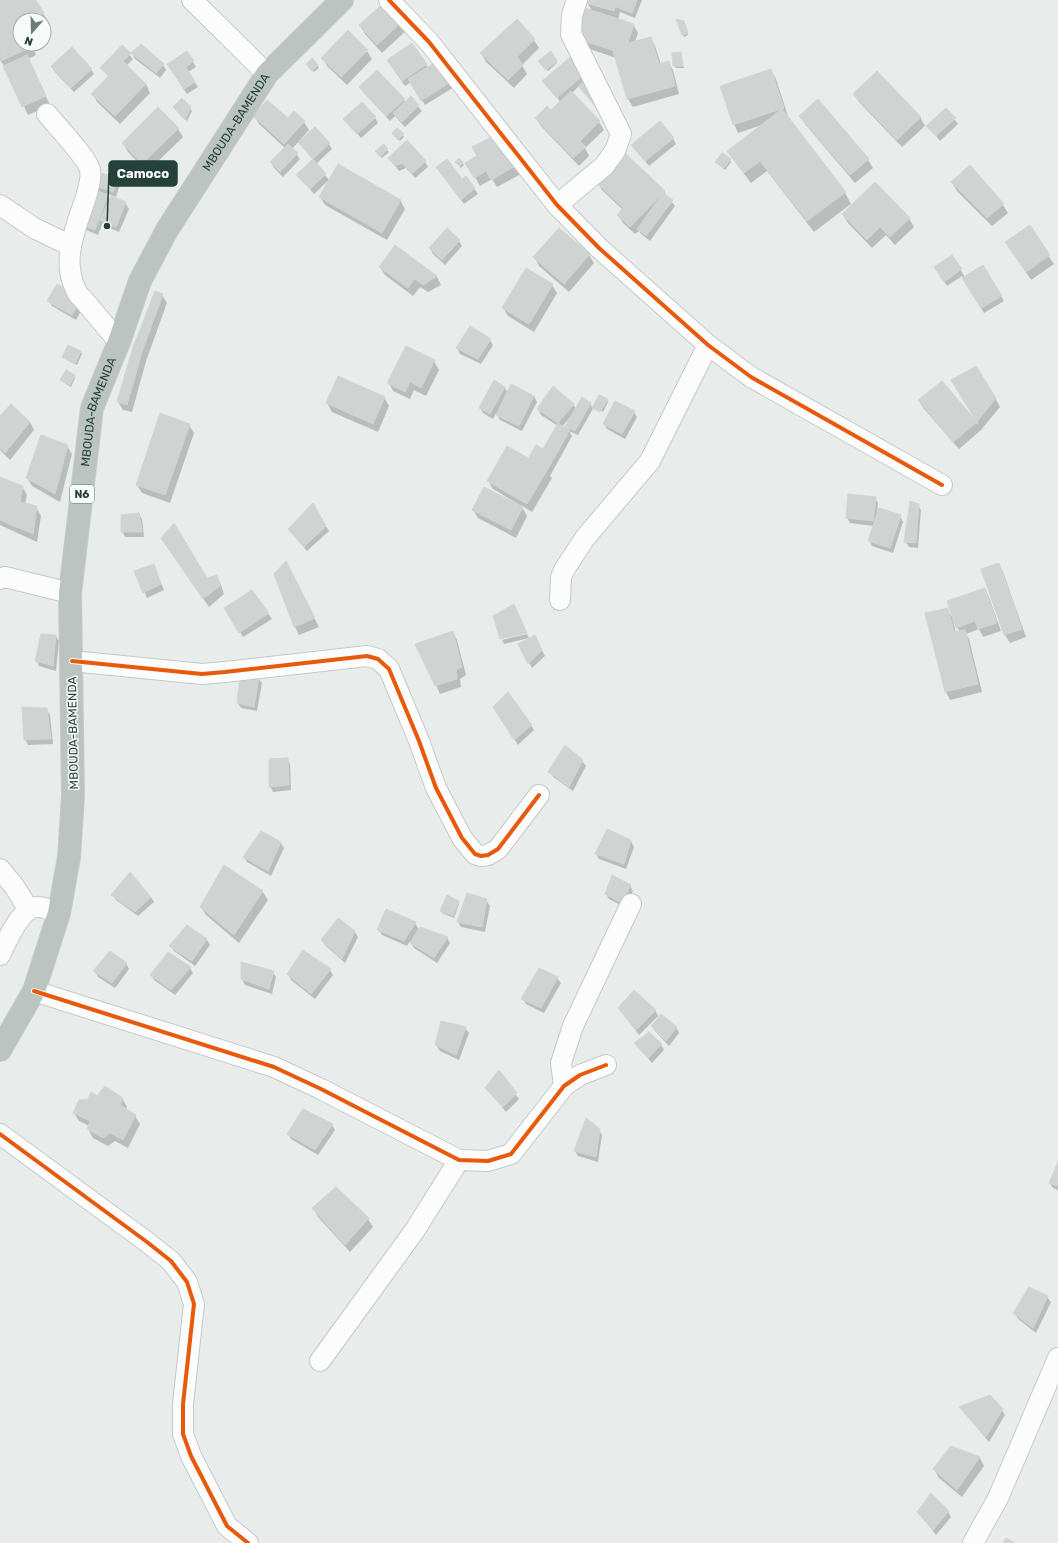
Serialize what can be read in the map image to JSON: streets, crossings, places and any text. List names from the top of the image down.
{
  "streets": {
    "highway": ["MBOUDA-BAMENDA", "N6"]
  },
  "places": ["Camoco"],
  "north": "bottom"
}
